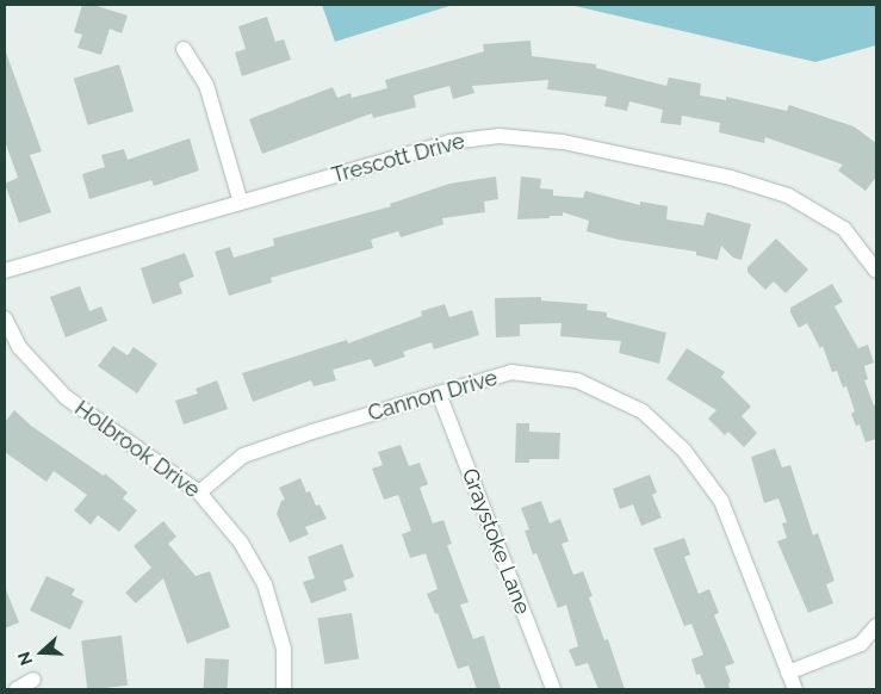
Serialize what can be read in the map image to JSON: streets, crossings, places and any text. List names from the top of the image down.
{
  "streets": {
    "street": [
      "Trescott Drive",
      "Cannon Drive",
      "Holbrook Drive",
      "Graystoke Lane"
    ]
  },
  "crossings": [
    ["Cannon Drive", "Holbrook Drive"],
    ["Cannon Drive", "Graystoke Lane"]
  ],
  "north": "left"
}
